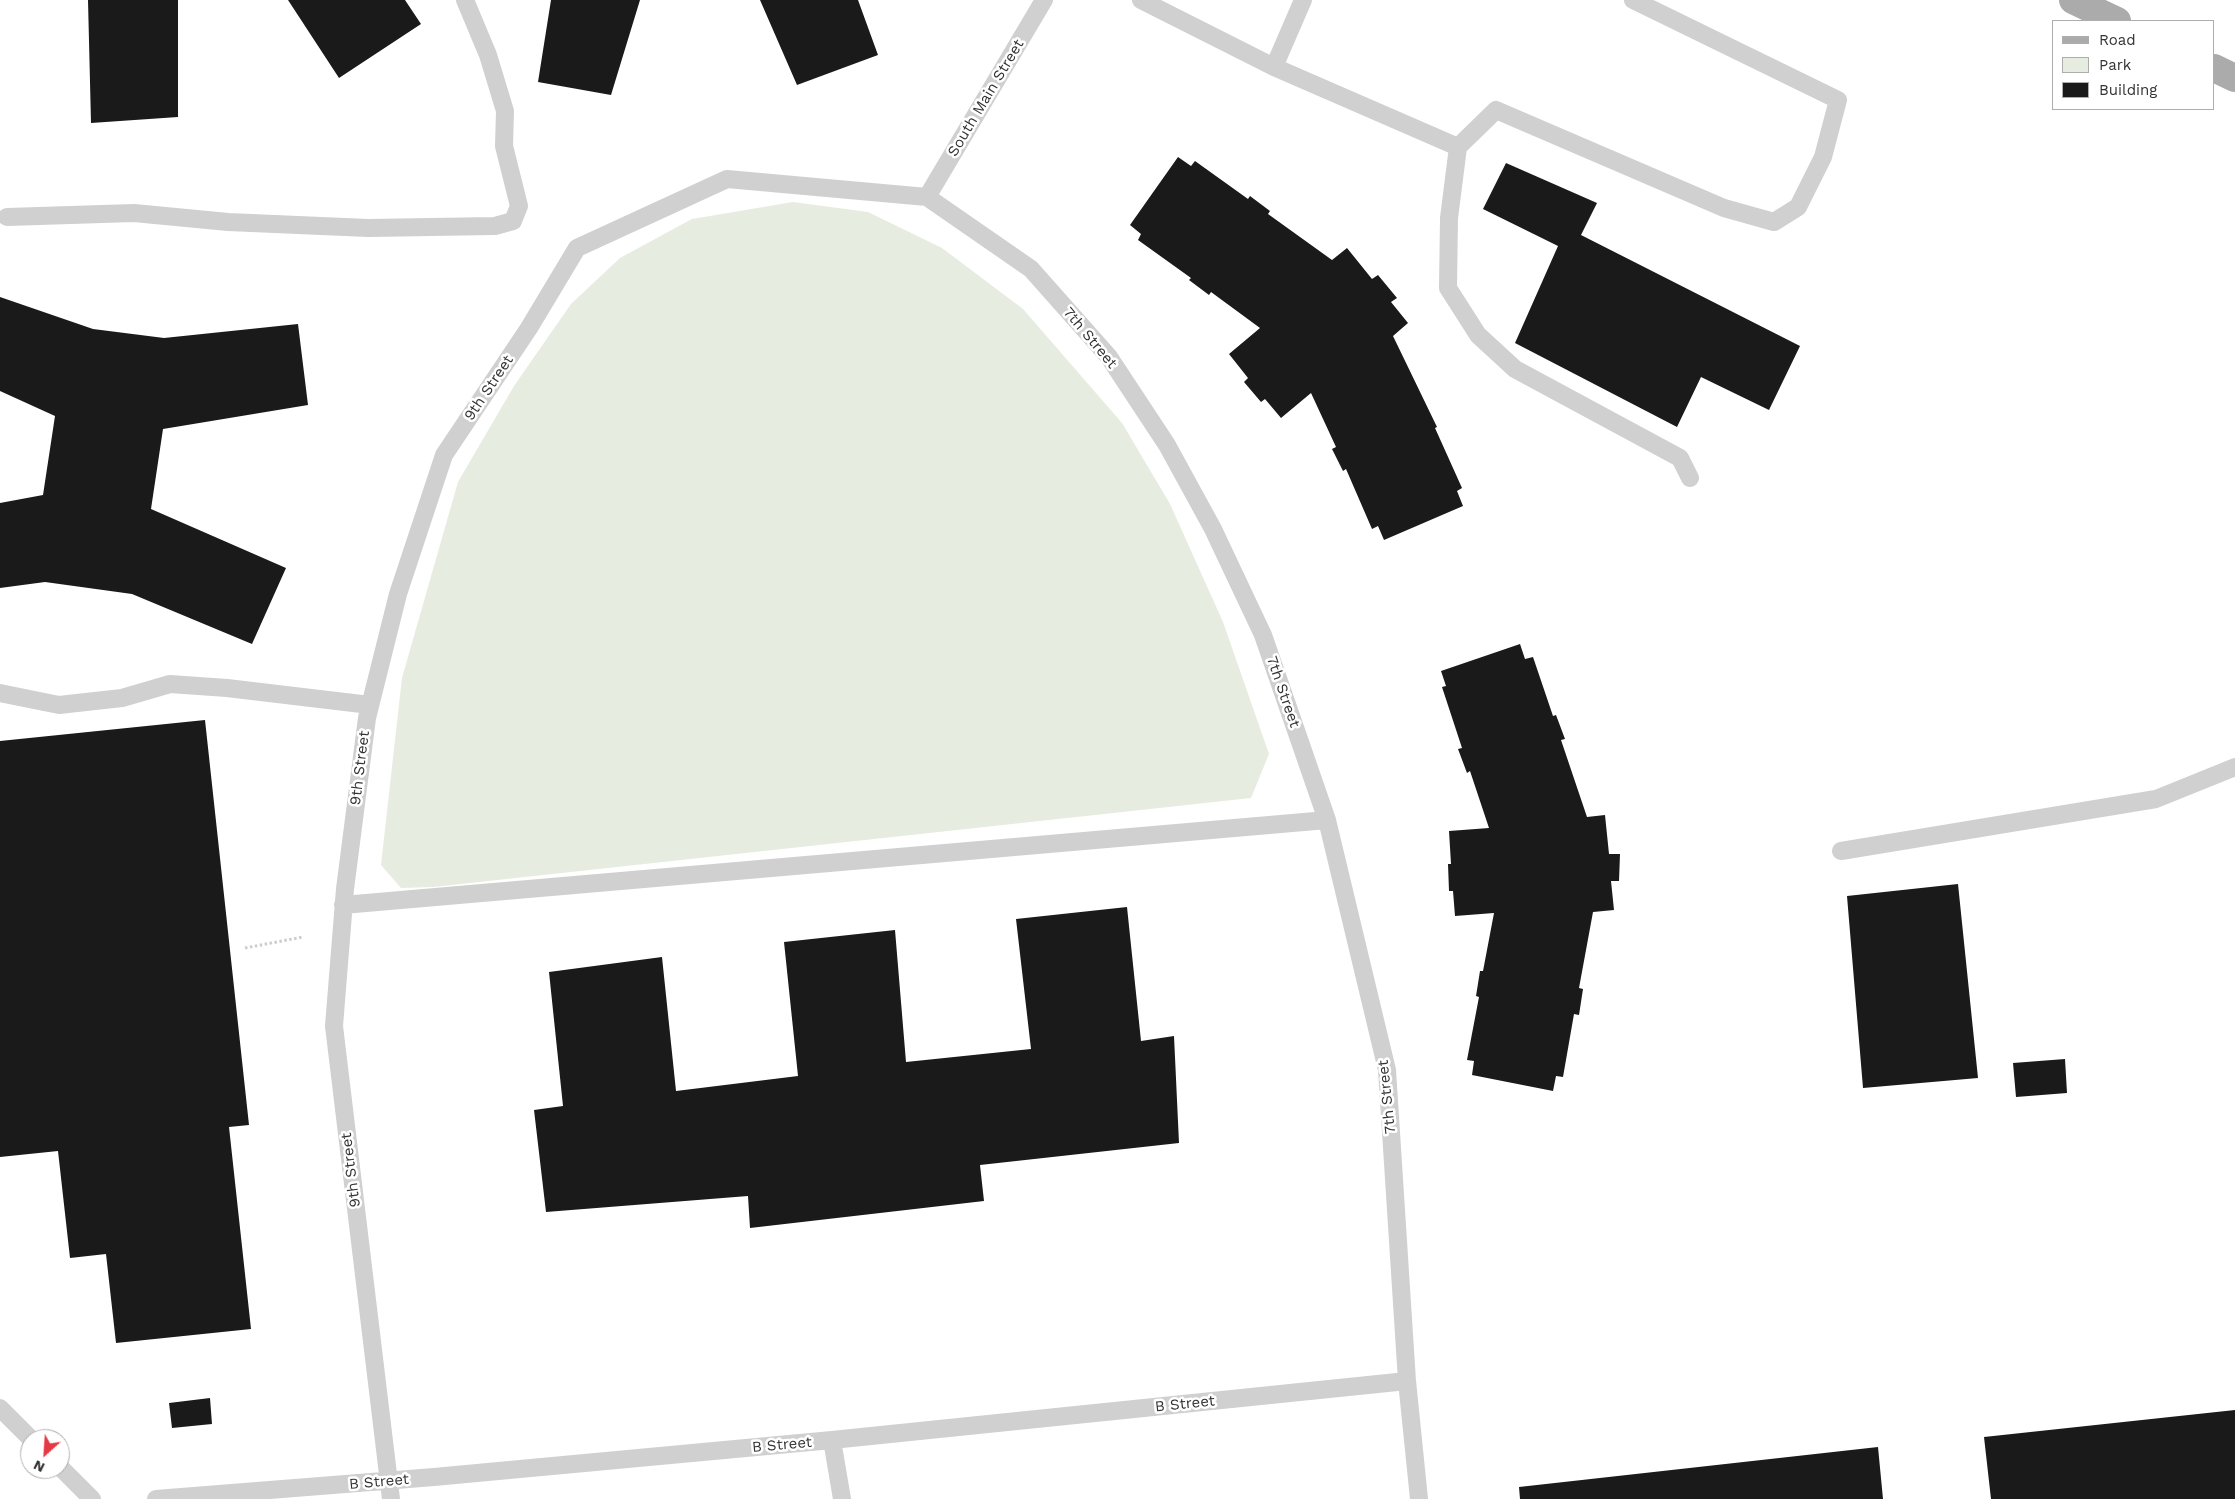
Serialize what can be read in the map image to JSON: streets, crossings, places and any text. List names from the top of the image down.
{
  "streets": {
    "lane": [
      "South Main Street",
      "7th Street",
      "9th Street",
      "B Street"
    ]
  },
  "crossings": [
    ["South Main Street", "7th Street"],
    ["7th Street", "9th Street"],
    ["7th Street", "B Street"],
    ["9th Street", "B Street"]
  ],
  "legend": ["Road", "Park", "Building"],
  "north": "bottom left"
}
